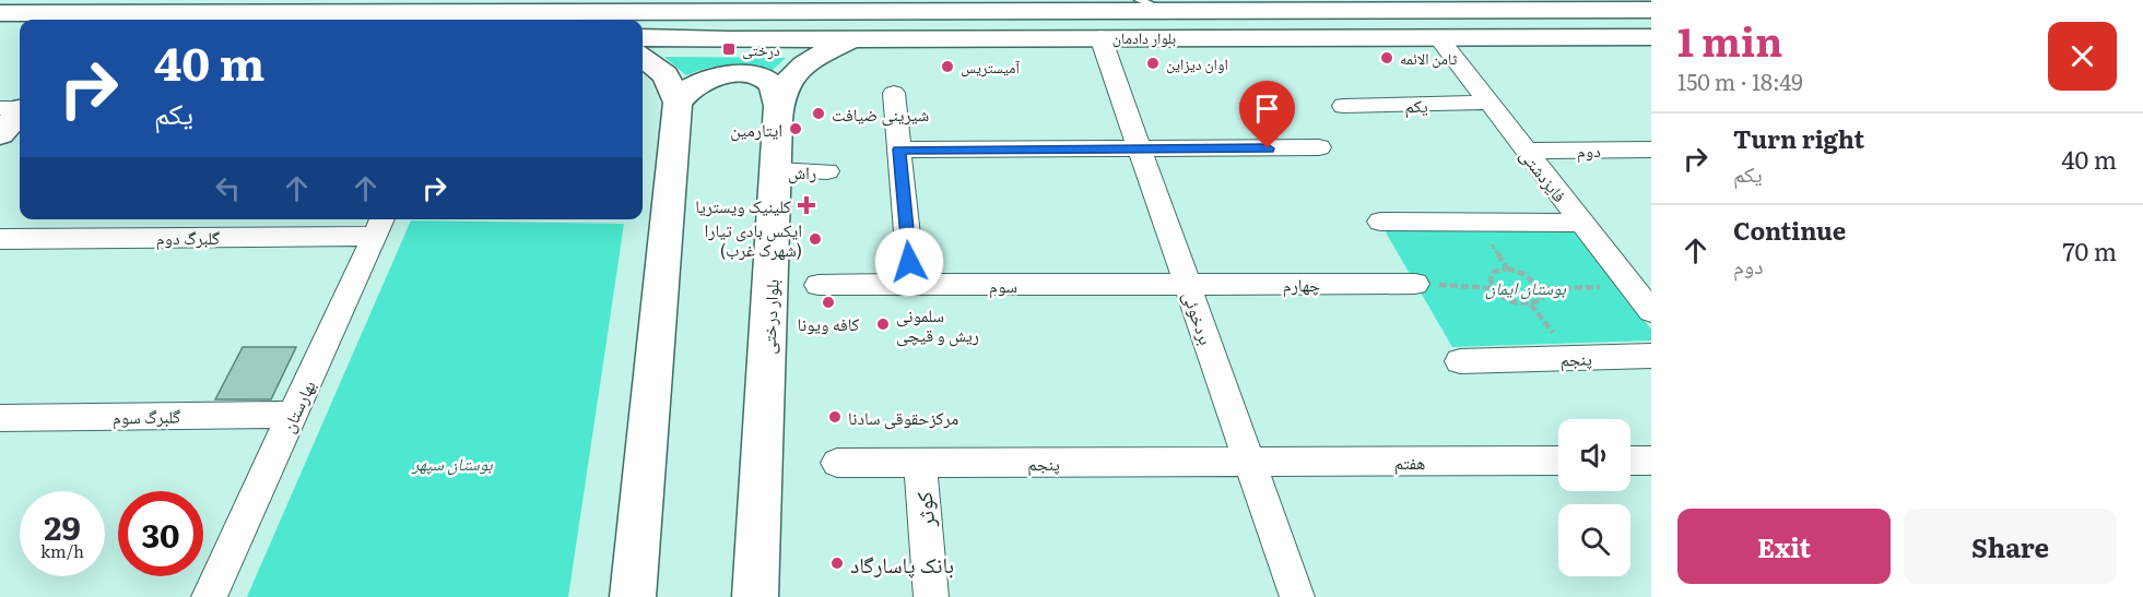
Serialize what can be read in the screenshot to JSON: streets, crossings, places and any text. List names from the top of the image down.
{
  "streets": {
    "main road": ["بلوار دادمان", "بلوار درختی"],
    "street": [
      "یکم",
      "دوم",
      "راش",
      "فایزدشتی",
      "گلبرگ دوم",
      "چهارم",
      "سوم",
      "بردخوئی",
      "پنجم",
      "بهارستان",
      "گلبرگ سوم",
      "هفتم",
      "کوثر"
    ]
  },
  "crossings": [
    ["بلوار دادمان", "فایزدشتی"],
    ["بلوار دادمان", "بلوار درختی"],
    ["بلوار دادمان", "بردخوئی"],
    ["یکم", "فایزدشتی"],
    ["دوم", "فایزدشتی"],
    ["راش", "بلوار درختی"],
    ["گلبرگ دوم", "بهارستان"],
    ["چهارم", "سوم"],
    ["چهارم", "بردخوئی"],
    ["سوم", "بردخوئی"],
    ["بردخوئی", "پنجم"],
    ["بردخوئی", "هفتم"],
    ["پنجم", "هفتم"],
    ["پنجم", "کوثر"],
    ["بهارستان", "گلبرگ سوم"]
  ],
  "parks": ["بوستان ایمان", "بوستان سپهر"],
  "places": {
    "transit": ["درختی"],
    "other": [
      "ثامن الائمه",
      "اوان دیزاین",
      "آمیستریس",
      "شیرینی ضیافت",
      "ایتارمین",
      "ایکس بادی تیارا (شهرک غرب)",
      "کافه ویونا",
      "سلمونی ریش و قیچی",
      "مرکزحقوقی سادنا",
      "بانک پاسارگاد"
    ],
    "health": ["کلینیک ویستریا"]
  },
  "page": {
    "heading": ["1 min", "150 m · 18:49"],
    "turn": ["40 m", "یکم"],
    "list": [
      {
        "name": "Turn right",
        "note": "یکم",
        "value": "40 m"
      },
      {
        "name": "Continue",
        "note": "دوم",
        "value": "70 m"
      }
    ],
    "speed": "29 km/h",
    "limit": "30",
    "buttons": ["Exit", "Share"]
  }
}
